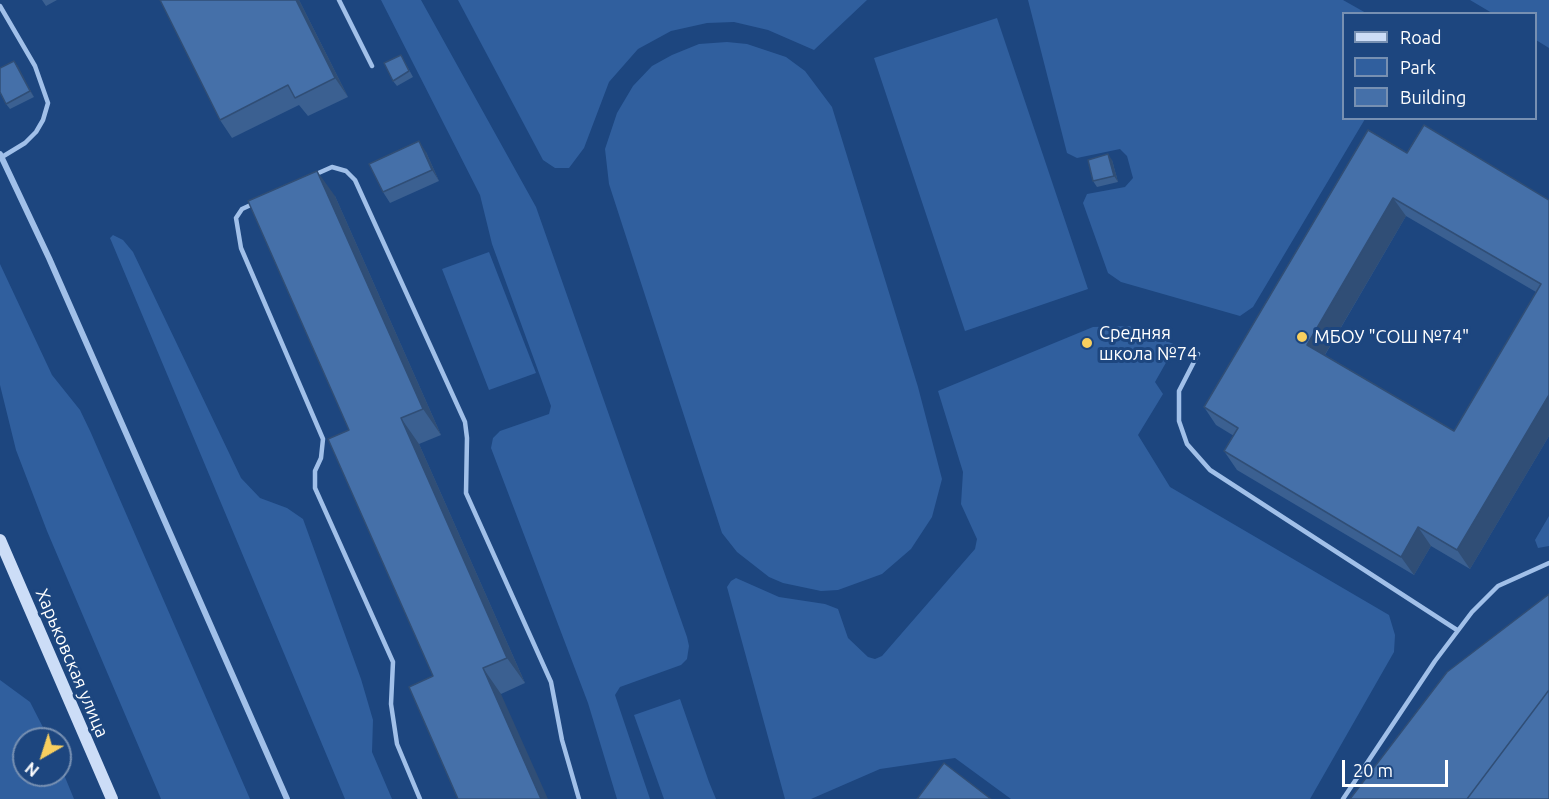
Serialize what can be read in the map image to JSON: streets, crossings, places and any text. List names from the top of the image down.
{
  "streets": {
    "main road": ["Харьковская улица"]
  },
  "places": ["МБОУ \"СОШ №74\"", "Средняя школа №74"],
  "legend": ["Road", "Park", "Building"],
  "scale_bar": "20 m",
  "north": "bottom left"
}
